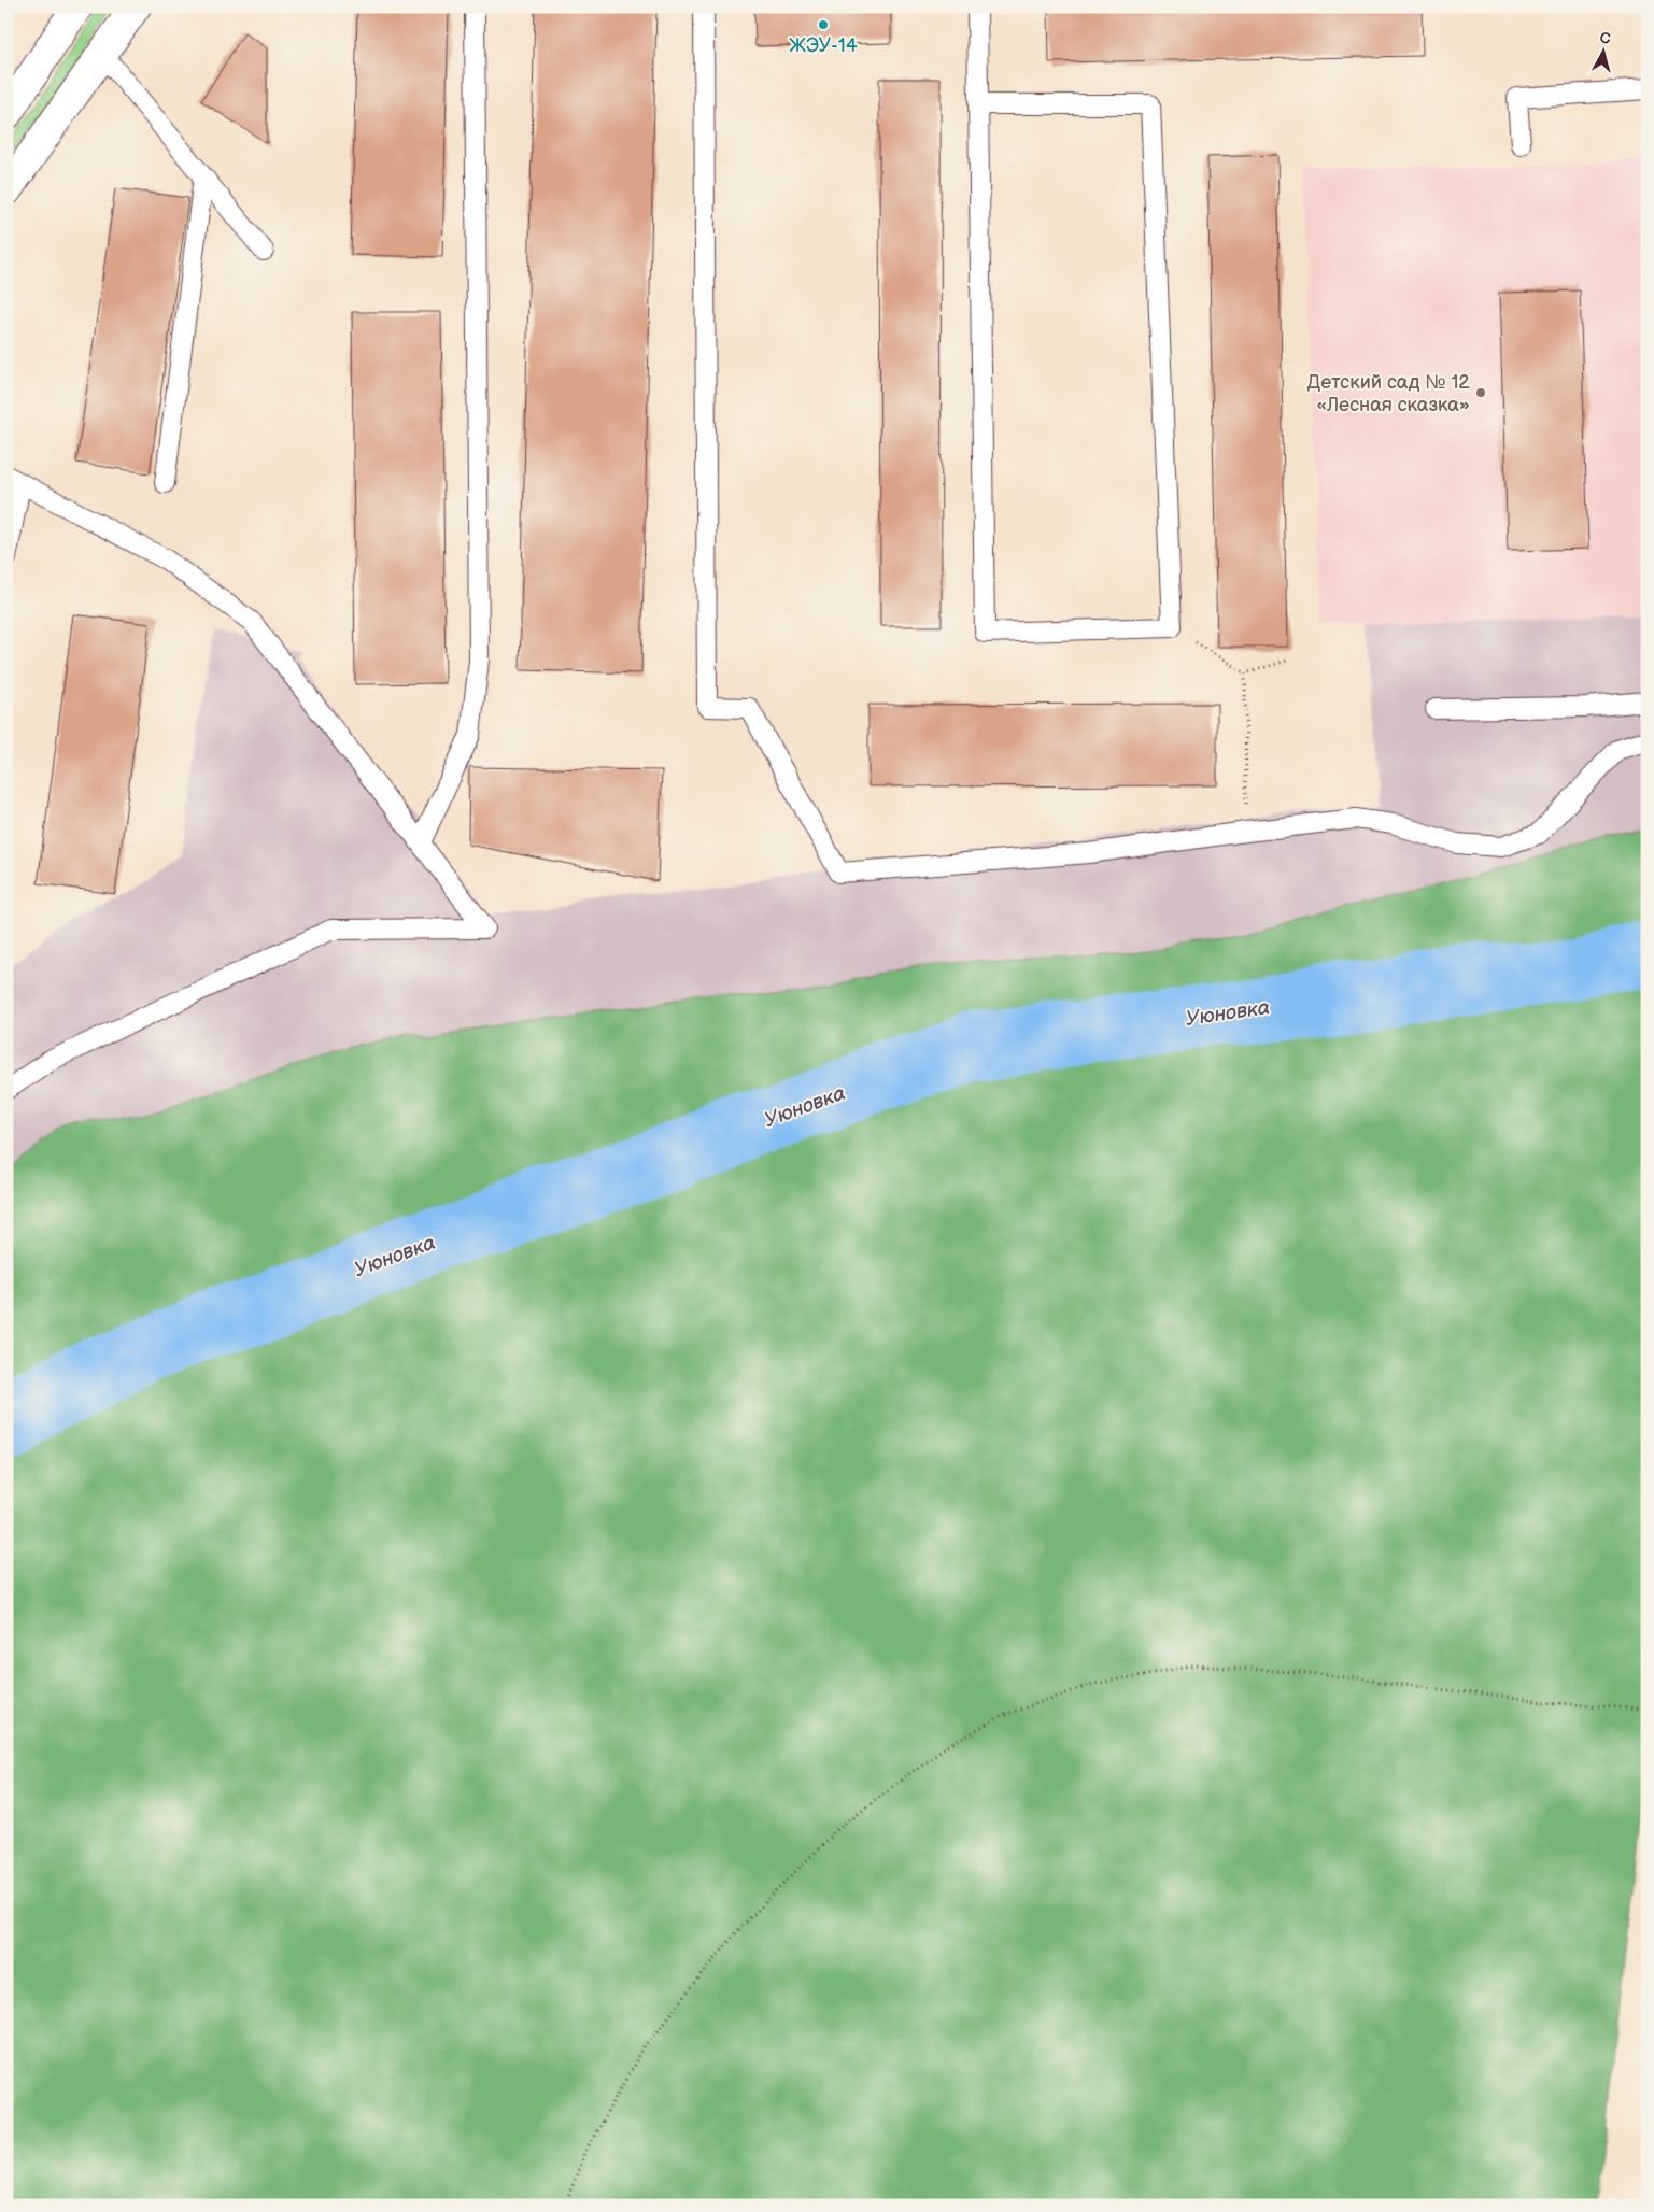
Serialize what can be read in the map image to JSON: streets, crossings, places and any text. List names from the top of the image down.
{
  "water": ["Уюновка"],
  "places": ["ЖЭУ-14", "Детский сад № 12 «Лесная сказка»"],
  "north": "top"
}
